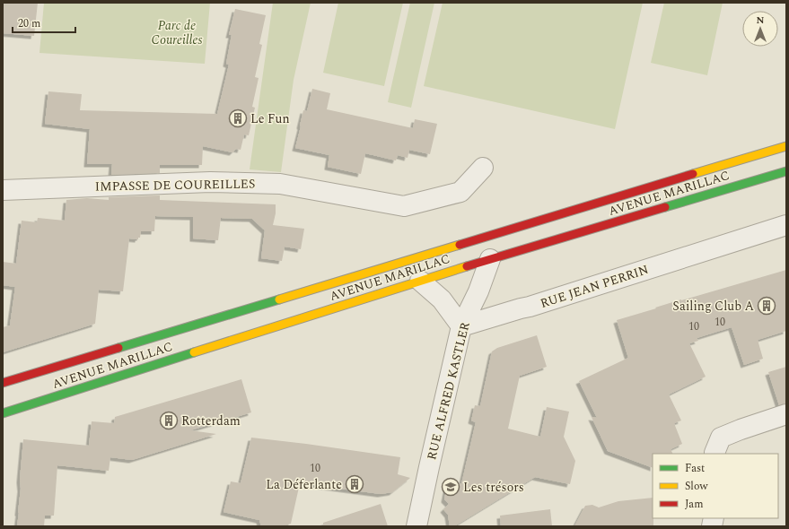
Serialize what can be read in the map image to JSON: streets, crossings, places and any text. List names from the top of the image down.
{
  "streets": {
    "street": [
      "IMPASSE DE COUREILLES",
      "AVENUE MARILLAC",
      "RUE JEAN PERRIN",
      "RUE ALFRED KASTLER"
    ]
  },
  "crossings": [
    ["AVENUE MARILLAC", "RUE ALFRED KASTLER"],
    ["RUE JEAN PERRIN", "RUE ALFRED KASTLER"]
  ],
  "parks": ["Parc de Coureilles"],
  "places": {
    "building": [
      "Le Fun",
      "Sailing Club A",
      "Rotterdam",
      "La Déferlante"
    ],
    "school or university": ["Les trésors"]
  },
  "house_numbers": ["10", "10", "10"],
  "legend": ["Fast", "Slow", "Jam"],
  "scale_bar": "20 m",
  "north": "top"
}
